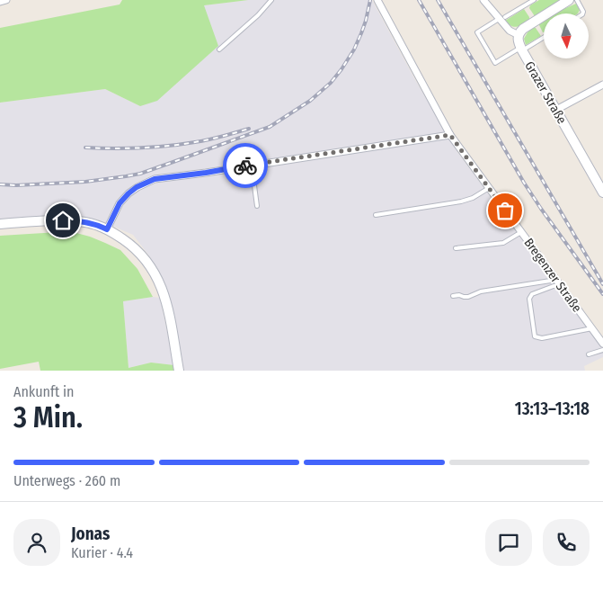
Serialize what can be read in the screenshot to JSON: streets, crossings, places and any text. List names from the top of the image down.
{
  "streets": {
    "street": ["Grazer Straße", "Bregenzer Straße"]
  },
  "north": "bottom",
  "page": {
    "heading": ["3 Min.", "Ankunft in", "13:13–13:18"],
    "panel": ["Jonas", "Kurier · 4.4"],
    "bar": "Unterwegs · 260 m"
  }
}
